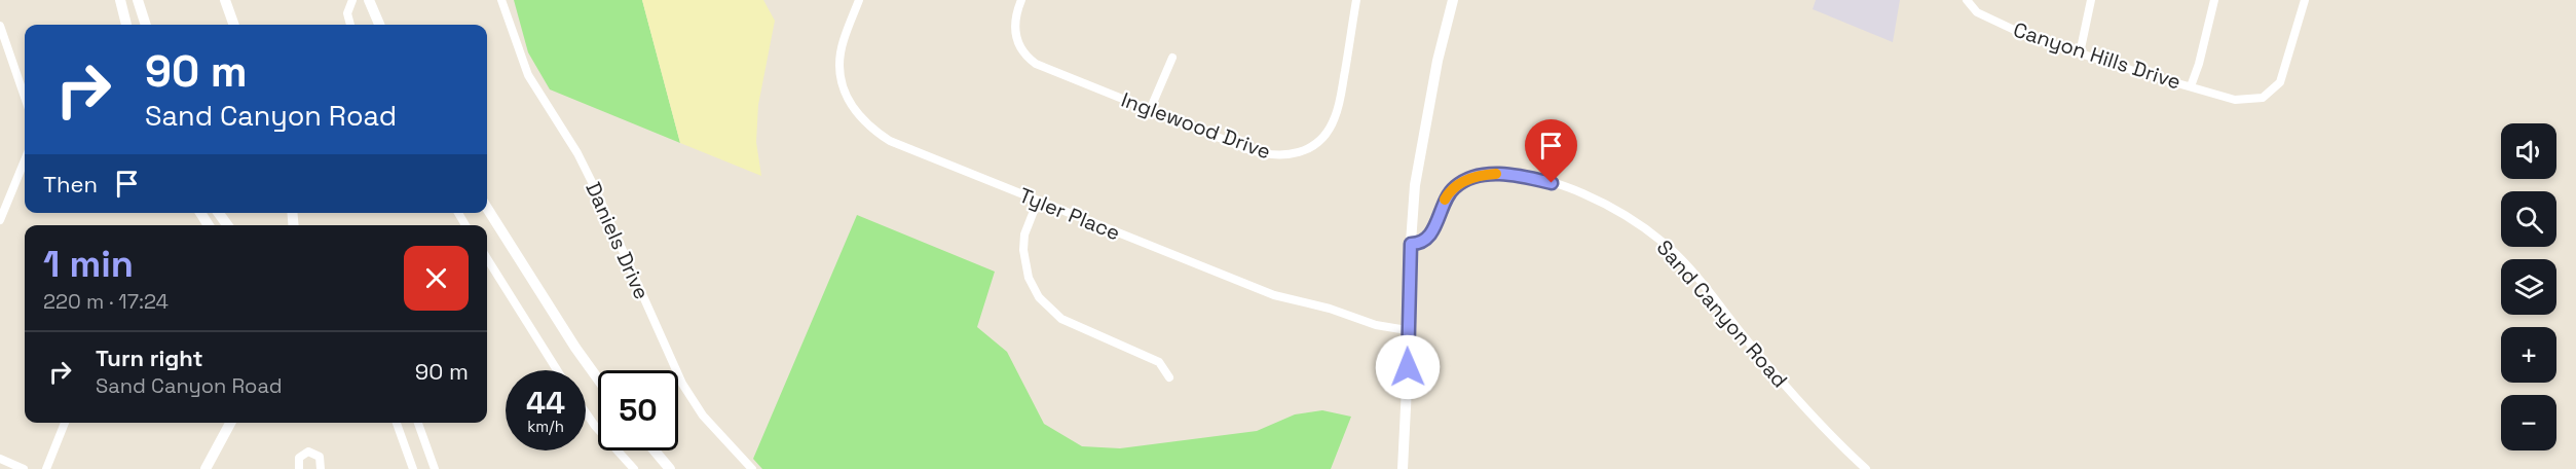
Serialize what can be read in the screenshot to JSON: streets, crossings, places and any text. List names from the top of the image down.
{
  "streets": {
    "street": [
      "Canyon Hills Drive",
      "Inglewood Drive",
      "Tyler Place",
      "Daniels Drive",
      "Sand Canyon Road"
    ]
  },
  "page": {
    "turn": ["90 m", "Sand Canyon Road"],
    "map_buttons": ["+", "−"],
    "then": "Then",
    "heading": ["1 min", "220 m · 17:24"],
    "list": [
      {
        "name": "Turn right",
        "note": "Sand Canyon Road",
        "value": "90 m"
      }
    ],
    "speed": "44 km/h",
    "limit": "50"
  }
}
